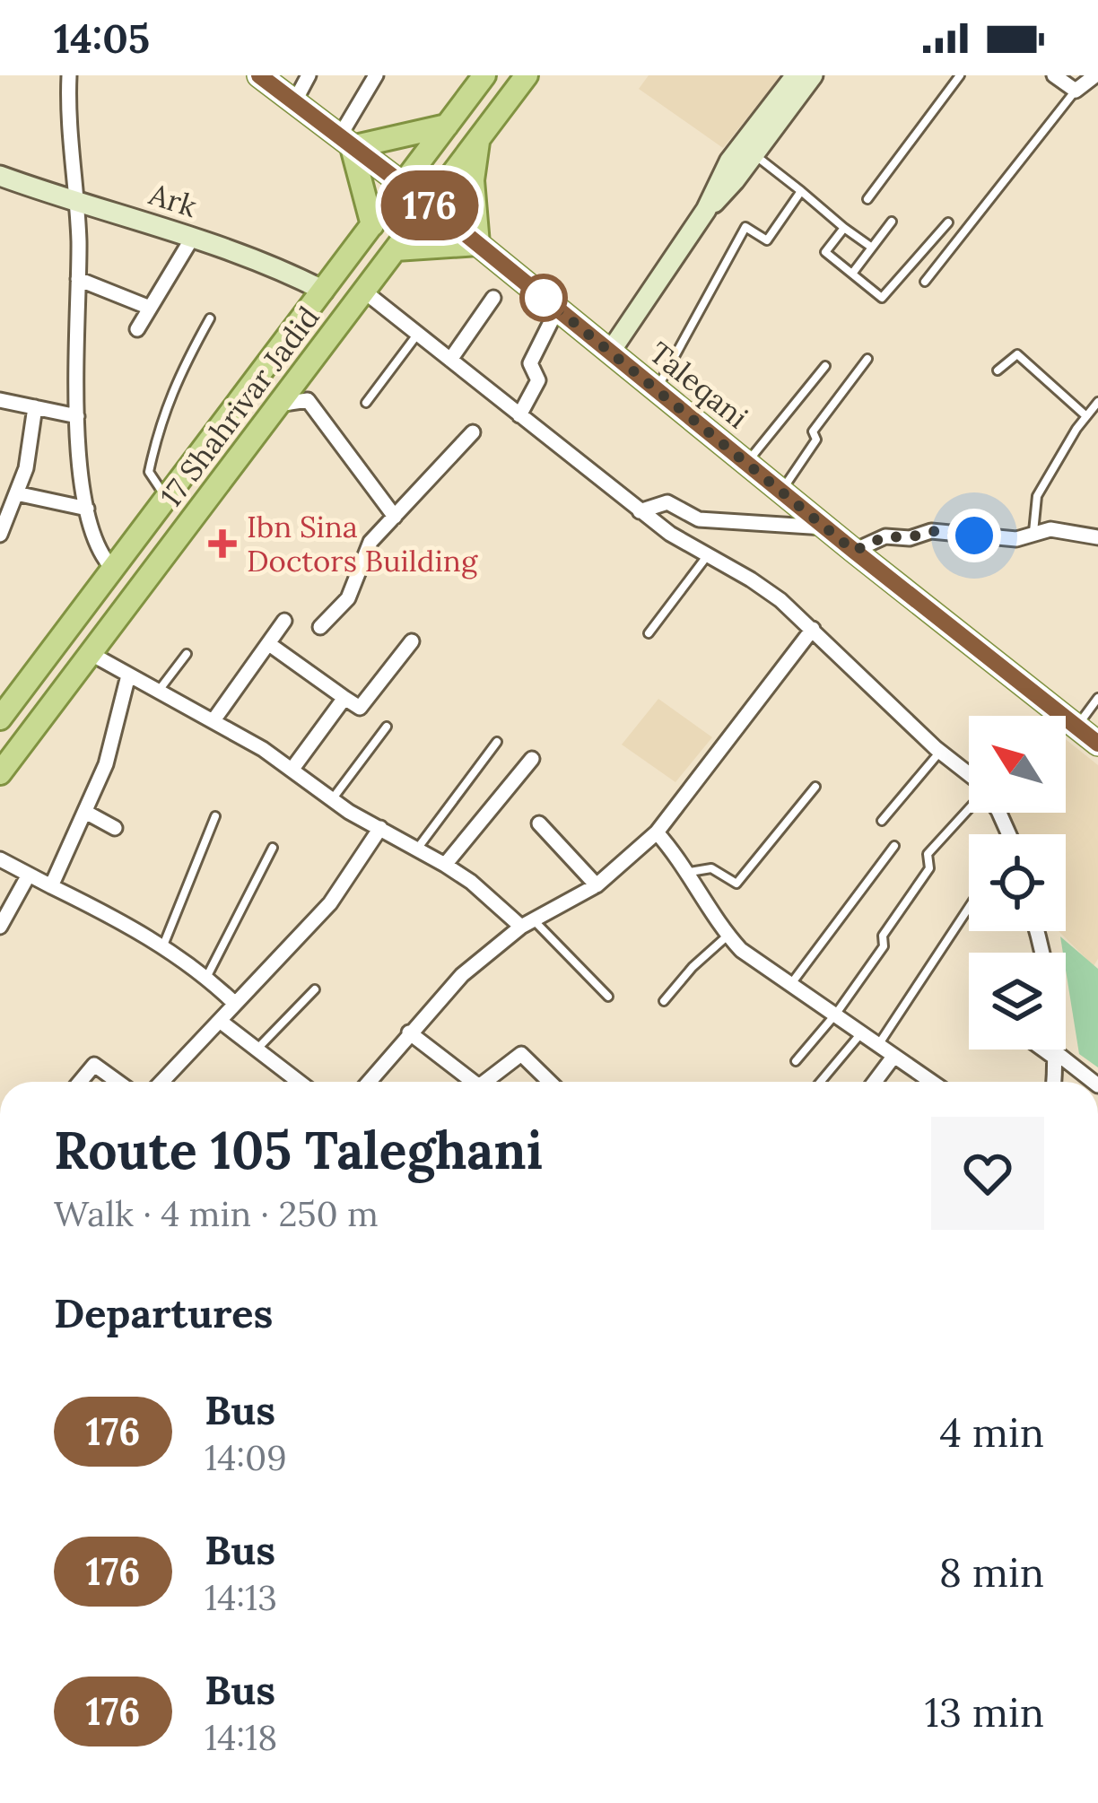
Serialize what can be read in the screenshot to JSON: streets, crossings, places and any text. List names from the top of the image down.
{
  "streets": {
    "main road": ["Taleqani", "17 Shahrivar Jadid"],
    "street": ["Ark"]
  },
  "crossings": [
    ["Ark", "17 Shahrivar Jadid"],
    ["Taleqani", "17 Shahrivar Jadid"]
  ],
  "places": {
    "health": ["Ibn Sina Doctors Building"]
  },
  "lines": ["bus line 176"],
  "north": "top left",
  "page": {
    "status": "14:05",
    "on_map": "176",
    "heading": [
      ["Route 105 Taleghani", "Walk · 4 min · 250 m"],
      "Departures"
    ],
    "list": [
      {
        "mark": "176",
        "name": "Bus",
        "note": "14:09",
        "value": "4 min"
      },
      {
        "mark": "176",
        "name": "Bus",
        "note": "14:13",
        "value": "8 min"
      },
      {
        "mark": "176",
        "name": "Bus",
        "note": "14:18",
        "value": "13 min"
      }
    ]
  }
}
